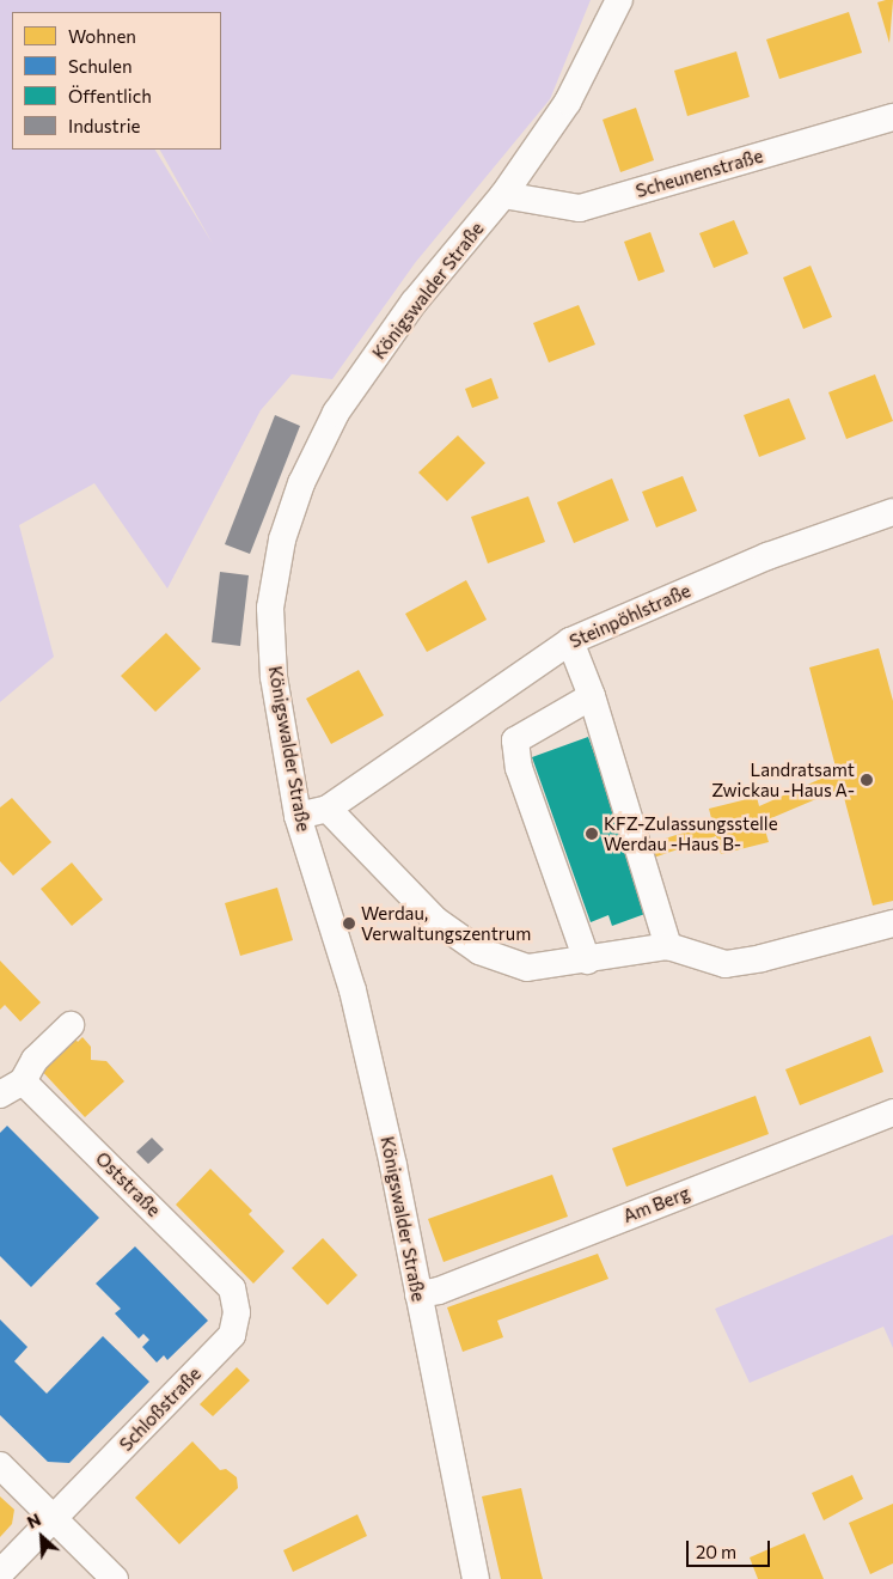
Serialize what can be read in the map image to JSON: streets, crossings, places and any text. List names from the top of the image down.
{
  "streets": {
    "street": [
      "Scheunenstraße",
      "Königswalder Straße",
      "Steinpöhlstraße",
      "Oststraße",
      "Am Berg",
      "Schloßstraße"
    ]
  },
  "crossings": [
    ["Scheunenstraße", "Königswalder Straße"],
    ["Königswalder Straße", "Steinpöhlstraße"],
    ["Königswalder Straße", "Am Berg"],
    ["Oststraße", "Schloßstraße"]
  ],
  "places": ["Landratsamt Zwickau -Haus A-", "KFZ-Zulassungsstelle Werdau -Haus B-", "Werdau, Verwaltungszentrum"],
  "legend": [
    "Wohnen",
    "Schulen",
    "Öffentlich",
    "Industrie"
  ],
  "scale_bar": "20 m",
  "north": "top left"
}
